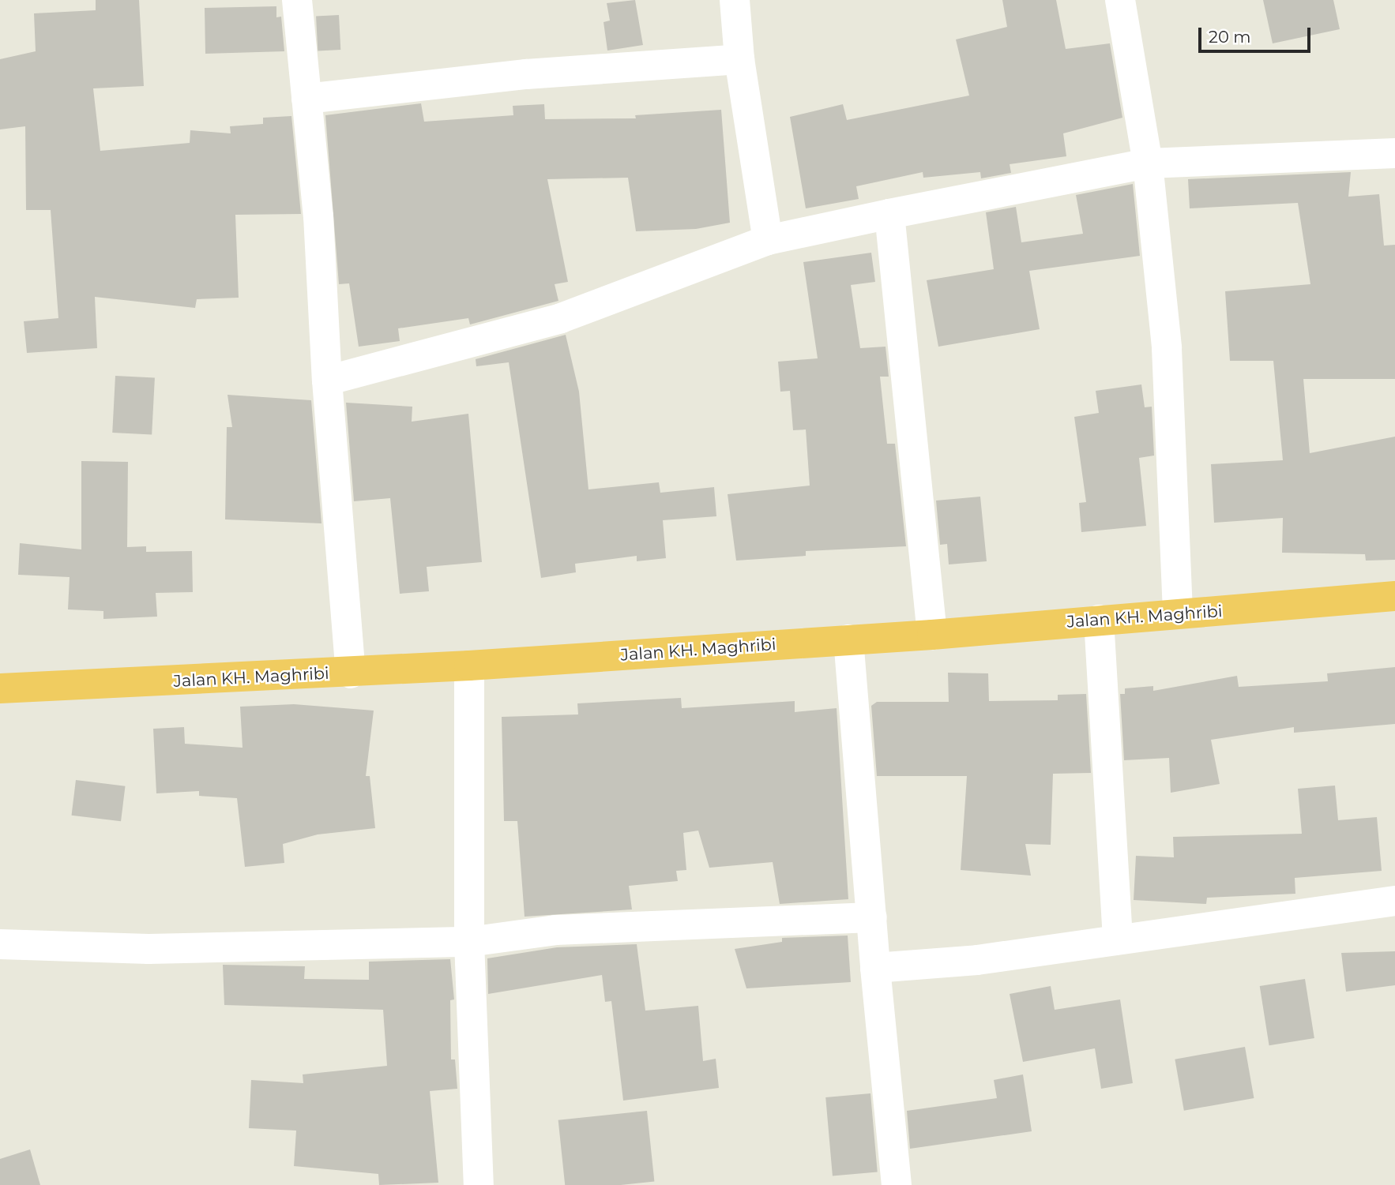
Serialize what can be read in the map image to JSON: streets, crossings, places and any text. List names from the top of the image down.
{
  "streets": {
    "highway": ["Jalan KH. Maghribi"]
  },
  "scale_bar": "20 m"
}
